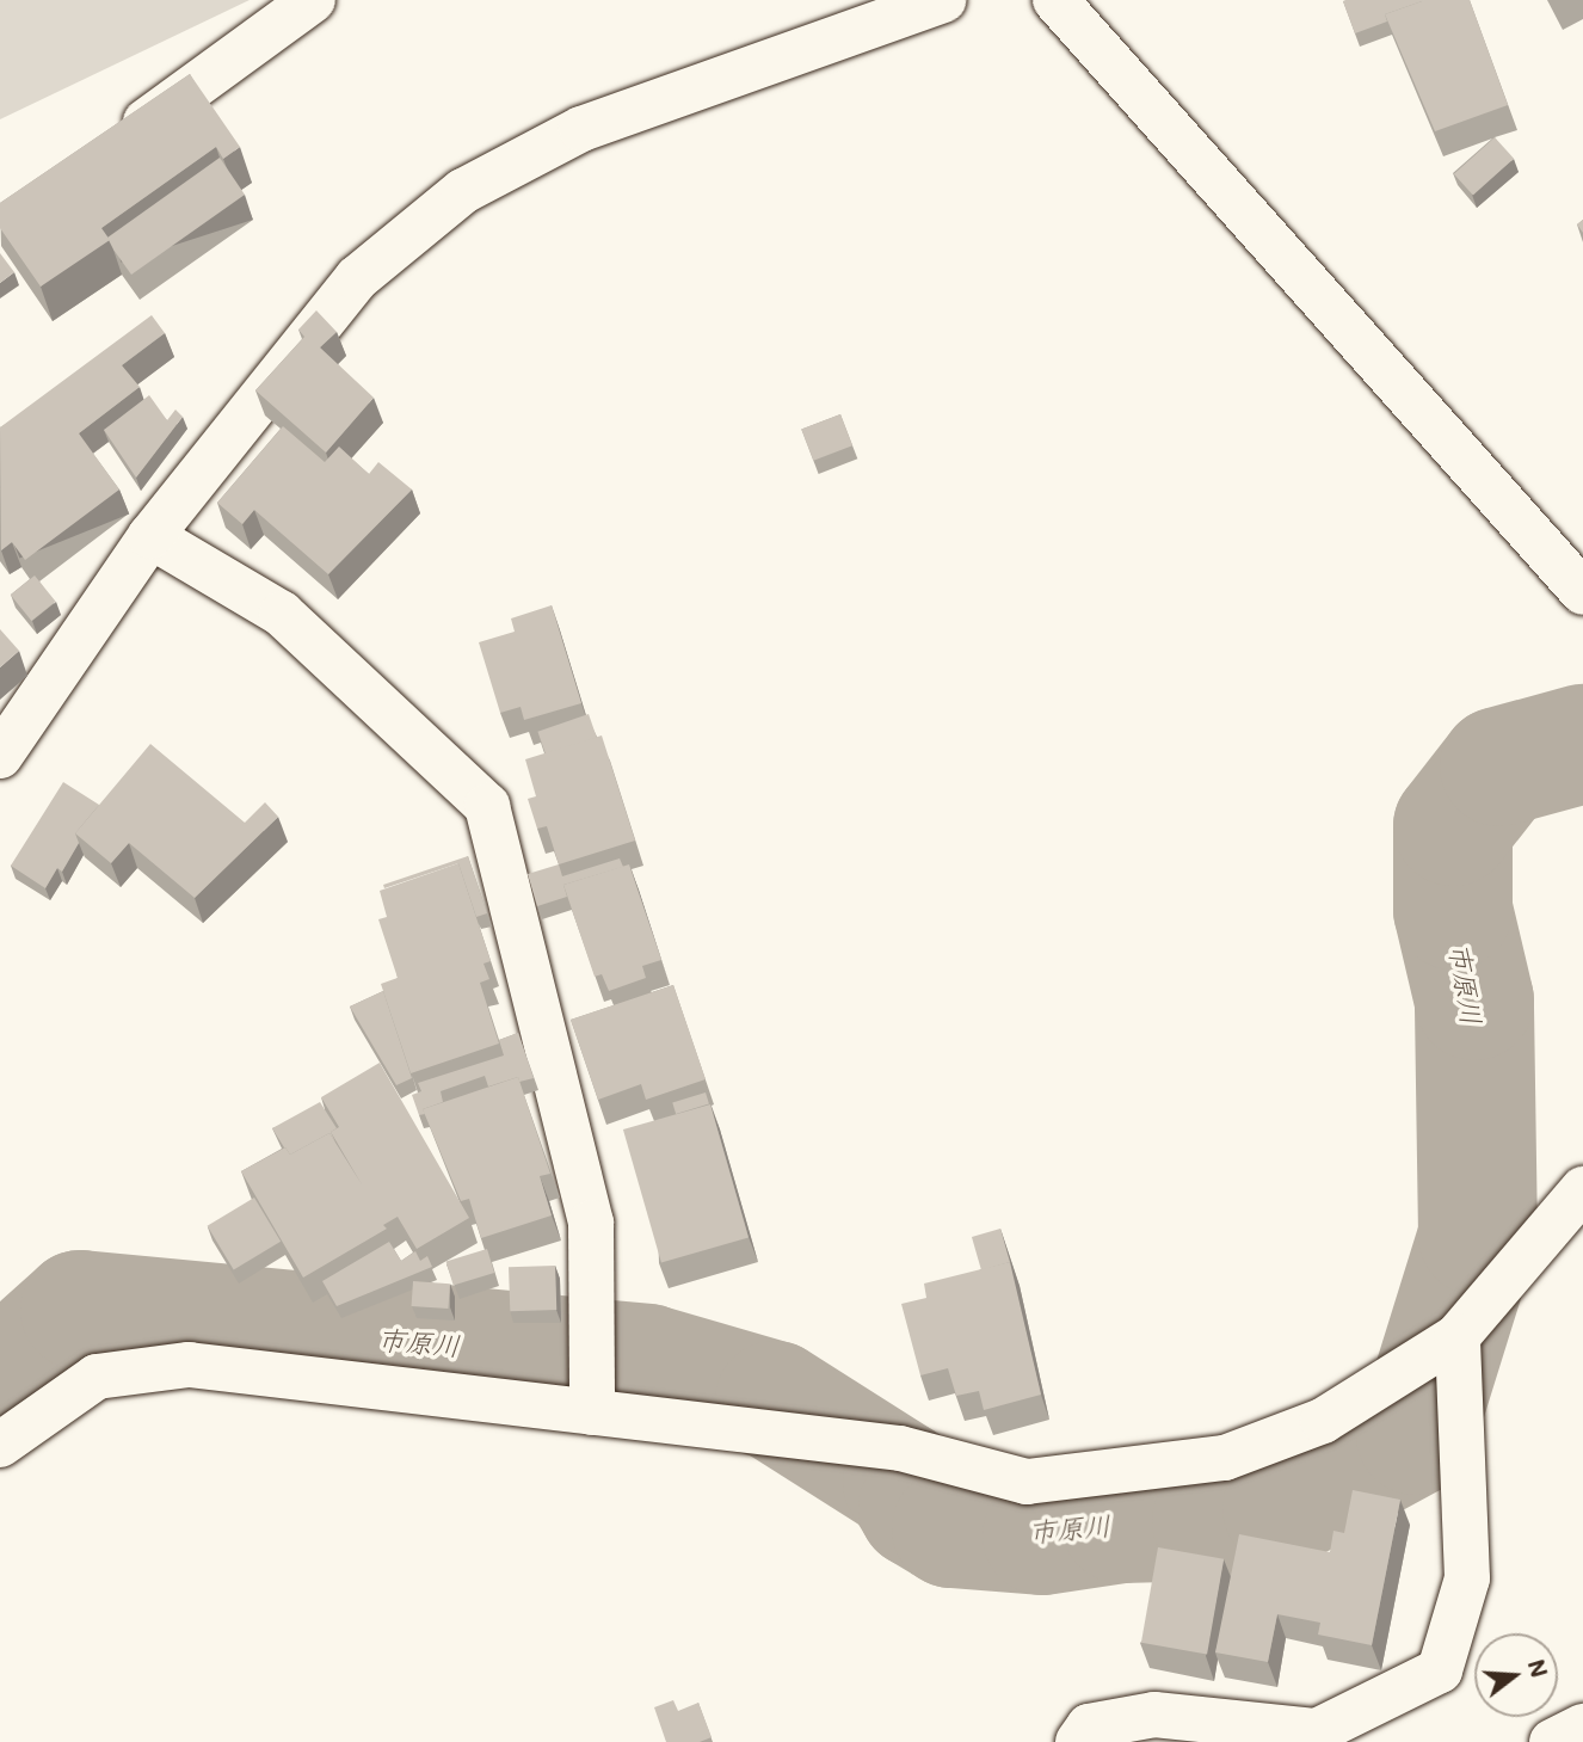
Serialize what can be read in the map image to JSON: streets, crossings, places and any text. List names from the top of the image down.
{
  "water": ["市原川"],
  "north": "right"
}
